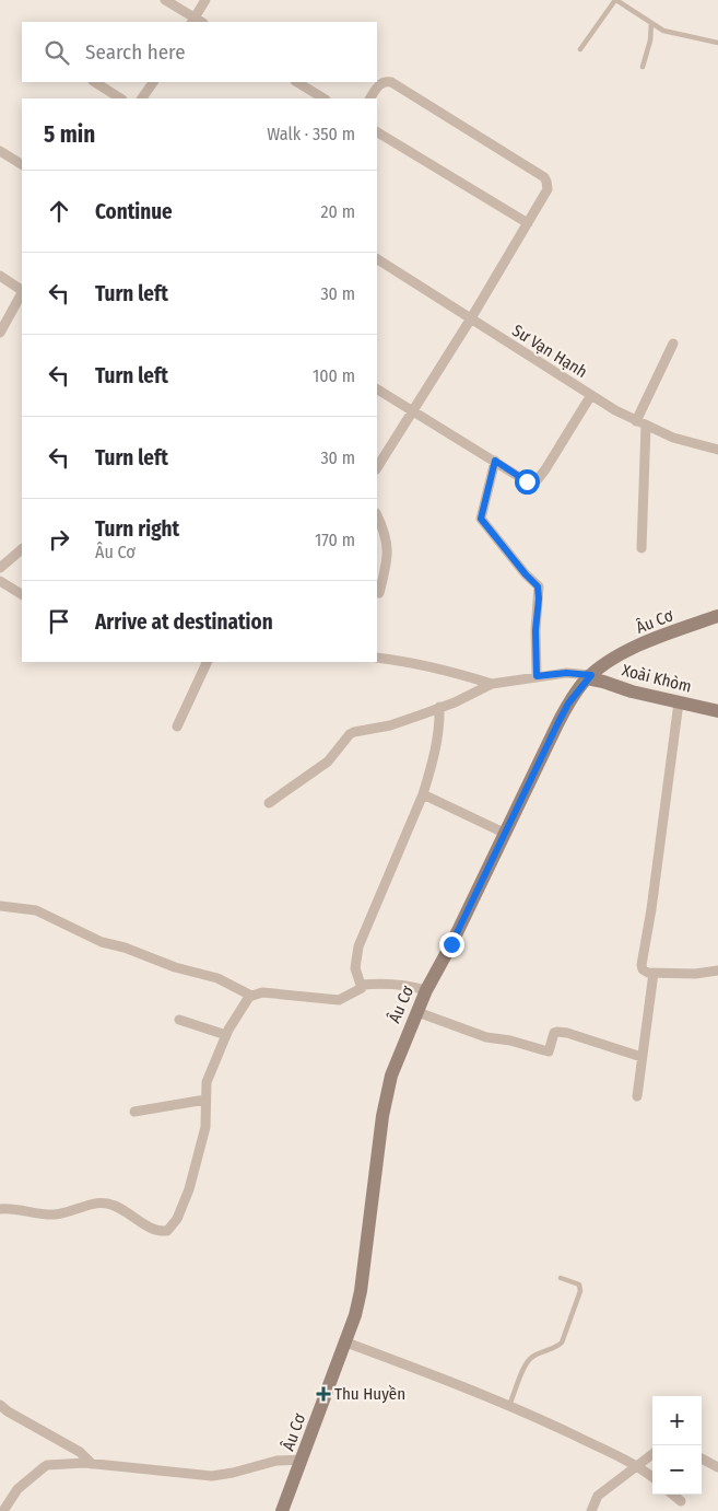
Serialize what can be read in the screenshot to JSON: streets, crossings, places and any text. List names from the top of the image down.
{
  "streets": {
    "main road": ["Âu Cơ", "Xoài Khòm"],
    "street": ["Sư Vạn Hạnh"]
  },
  "crossings": [
    ["Âu Cơ", "Xoài Khòm"]
  ],
  "places": {
    "health": ["Thu Huyền"]
  },
  "page": {
    "search": "Search here",
    "heading": ["5 min", "Walk · 350 m"],
    "list": [
      ["Continue", "20 m"],
      ["Turn left", "30 m"],
      ["Turn left", "100 m"],
      ["Turn left", "30 m"],
      ["Turn right", "Âu Cơ", "170 m"],
      "Arrive at destination"
    ],
    "map_buttons": ["+", "−"]
  }
}
